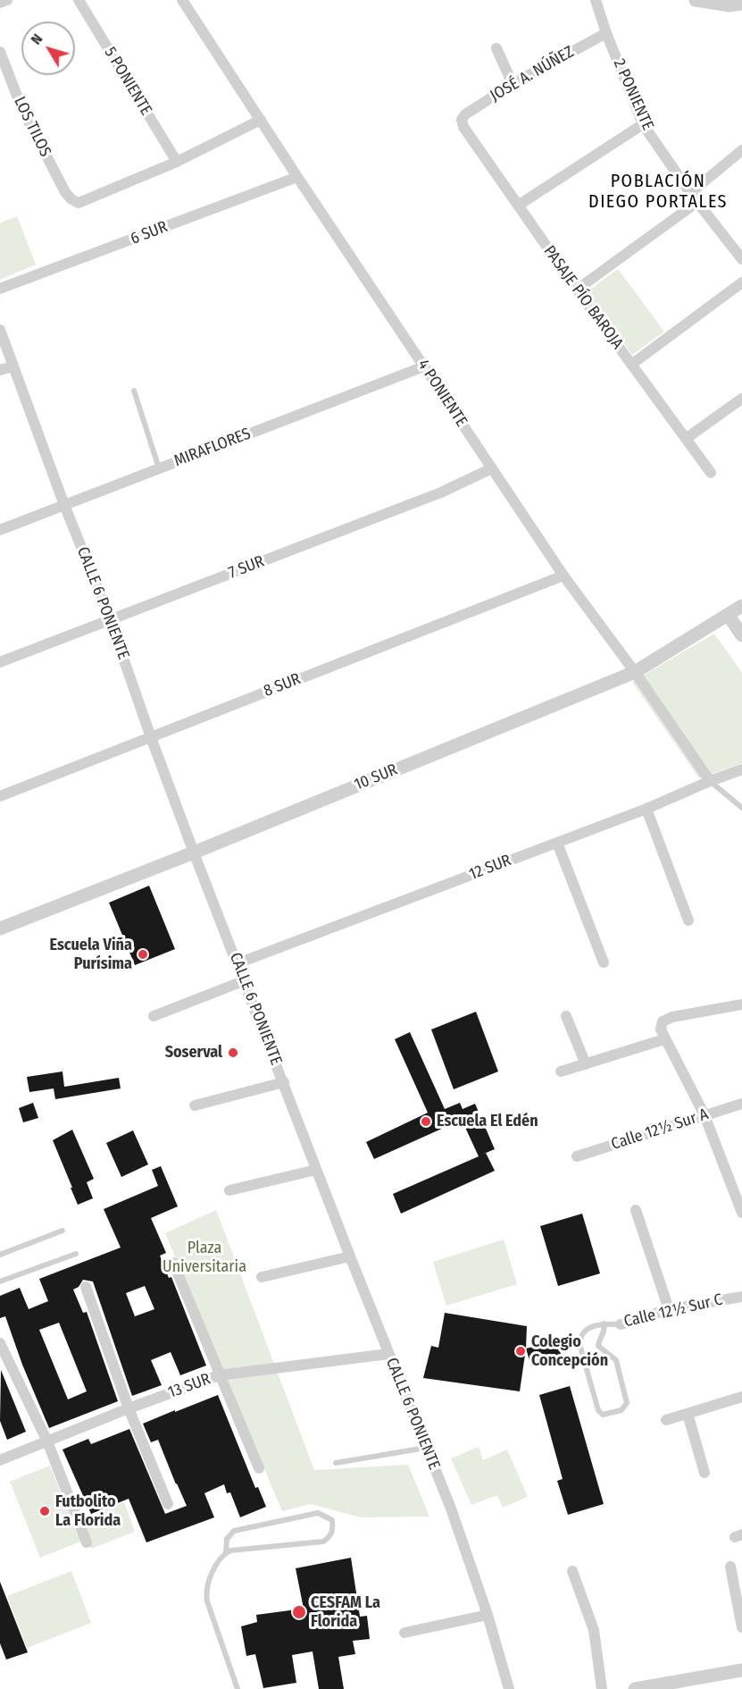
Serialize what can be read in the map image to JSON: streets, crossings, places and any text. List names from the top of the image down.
{
  "streets": {
    "street": [
      "JOSÉ A. NÚÑEZ",
      "5 PONIENTE",
      "2 PONIENTE",
      "LOS TILOS",
      "6 SUR",
      "PASAJE PÍO BAROJA",
      "4 PONIENTE",
      "MIRAFLORES",
      "7 SUR",
      "CALLE 6 PONIENTE",
      "8 SUR",
      "10 SUR",
      "12 SUR",
      "Calle 12½ Sur A",
      "Calle 12½ Sur C",
      "13 SUR"
    ]
  },
  "crossings": [
    ["JOSÉ A. NÚÑEZ", "2 PONIENTE"],
    ["JOSÉ A. NÚÑEZ", "PASAJE PÍO BAROJA"],
    ["5 PONIENTE", "LOS TILOS"],
    ["6 SUR", "4 PONIENTE"],
    ["4 PONIENTE", "MIRAFLORES"],
    ["4 PONIENTE", "7 SUR"],
    ["4 PONIENTE", "8 SUR"],
    ["4 PONIENTE", "10 SUR"],
    ["4 PONIENTE", "12 SUR"],
    ["MIRAFLORES", "CALLE 6 PONIENTE"],
    ["7 SUR", "CALLE 6 PONIENTE"],
    ["CALLE 6 PONIENTE", "8 SUR"],
    ["CALLE 6 PONIENTE", "10 SUR"],
    ["CALLE 6 PONIENTE", "12 SUR"],
    ["CALLE 6 PONIENTE", "13 SUR"]
  ],
  "districts": ["POBLACIÓN DIEGO PORTALES"],
  "parks": ["Plaza Universitaria"],
  "places": [
    "Escuela Viña Purísima",
    "Soserval",
    "Escuela El Edén",
    "Colegio Concepción",
    "Futbolito La Florida",
    "CESFAM La Florida"
  ],
  "north": "top left"
}
